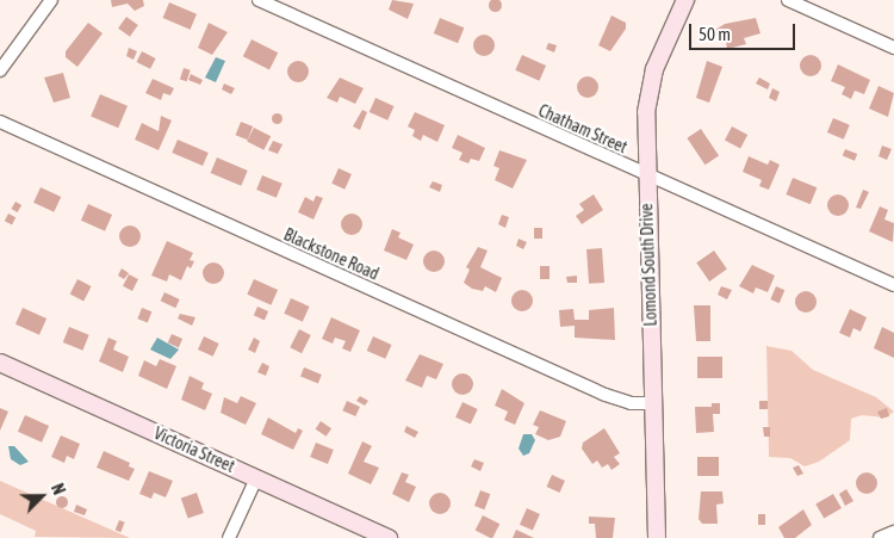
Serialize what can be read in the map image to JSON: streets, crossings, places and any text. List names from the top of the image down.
{
  "streets": {
    "main road": ["Lomond South Drive", "Victoria Street"],
    "street": ["Chatham Street", "Blackstone Road"]
  },
  "crossings": [
    ["Chatham Street", "Lomond South Drive"],
    ["Blackstone Road", "Lomond South Drive"]
  ],
  "scale_bar": "50 m",
  "north": "top right"
}
